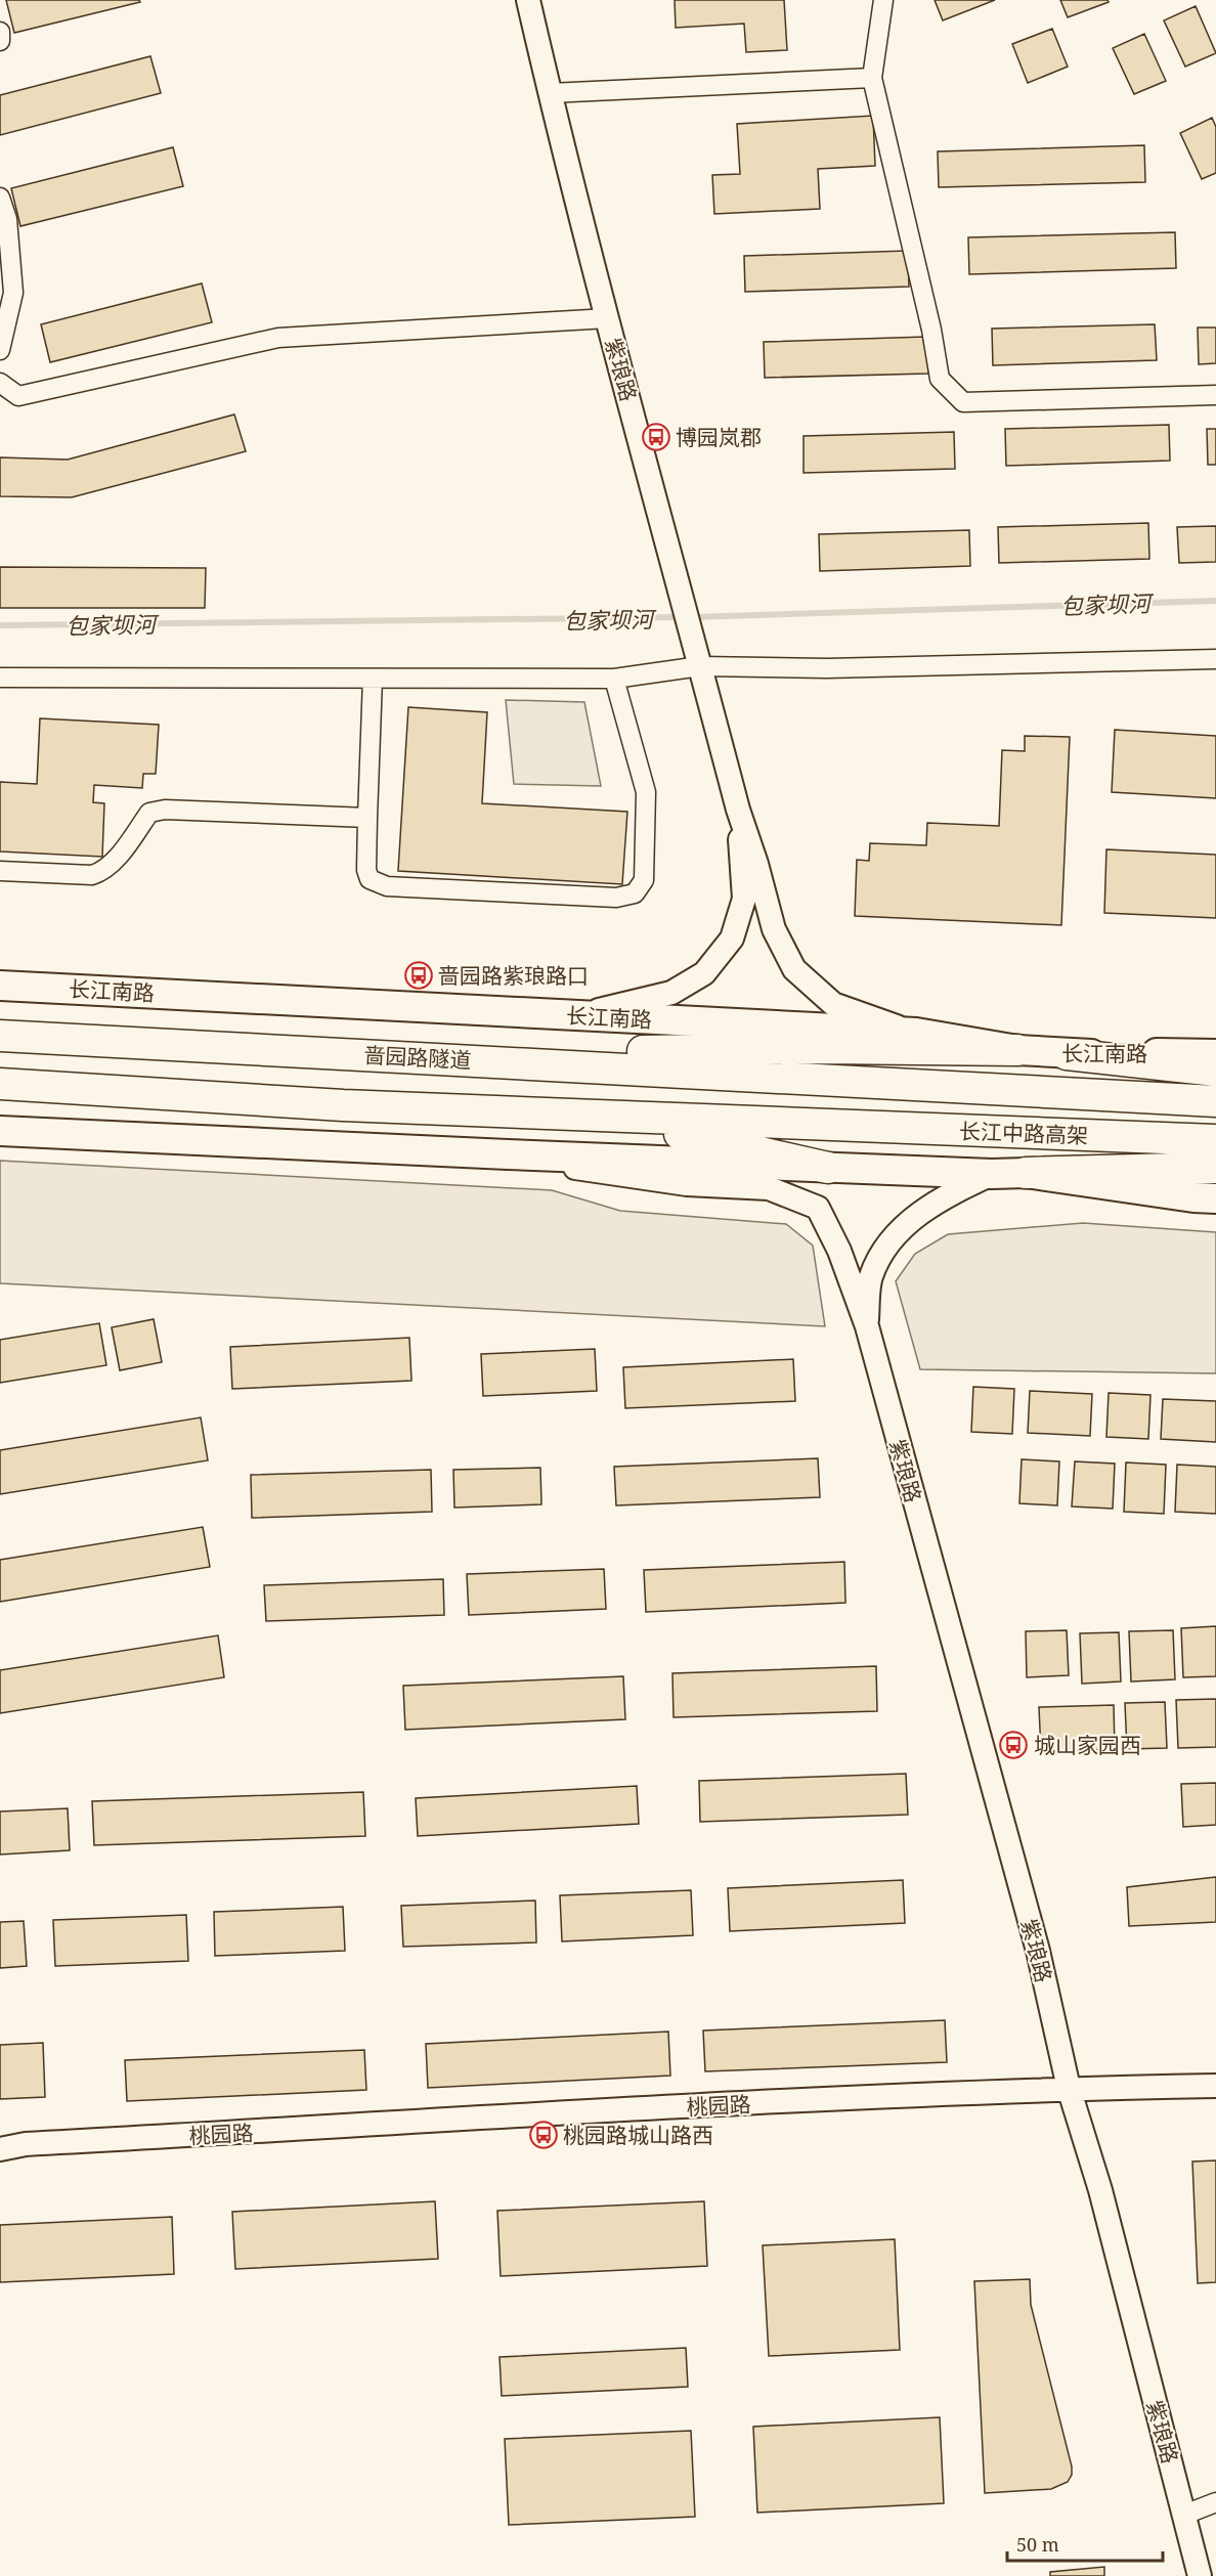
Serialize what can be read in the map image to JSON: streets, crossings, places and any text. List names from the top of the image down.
{
  "streets": {
    "highway": ["啬园路隧道", "长江中路高架"],
    "main road": ["长江南路"],
    "street": ["紫琅路", "桃园路"]
  },
  "crossings": [
    ["紫琅路", "桃园路"],
    ["啬园路隧道", "长江中路高架"]
  ],
  "water": ["包家坝河"],
  "places": {
    "bus stop": [
      "博园岚郡",
      "啬园路紫琅路口",
      "城山家园西",
      "桃园路城山路西"
    ]
  },
  "scale_bar": "50 m"
}
